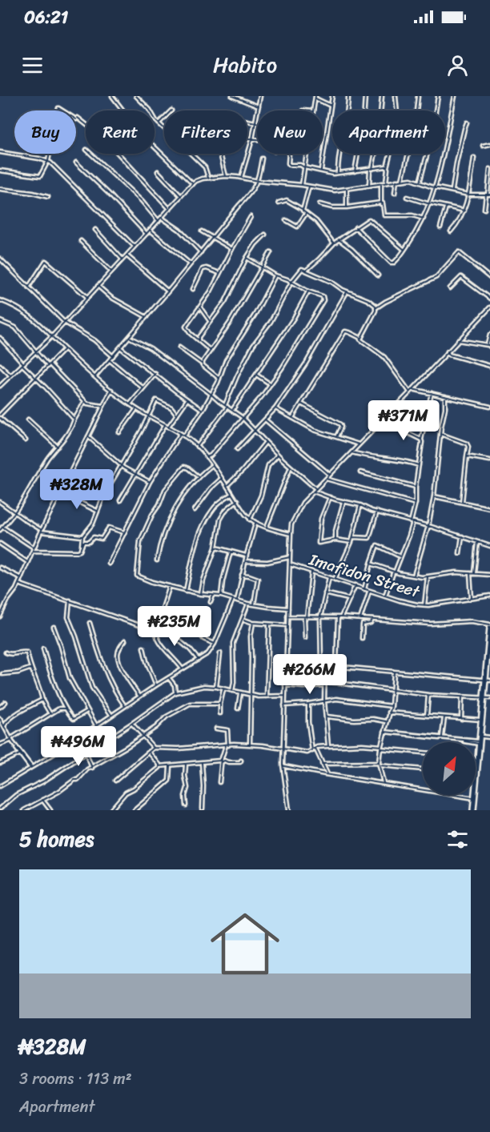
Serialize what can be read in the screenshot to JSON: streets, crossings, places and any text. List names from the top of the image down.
{
  "streets": {
    "street": ["Imafidon Street"]
  },
  "north": "top right",
  "page": {
    "status": "06:21",
    "header": "Habito",
    "chip": [
      "Buy",
      "Rent",
      "Filters",
      "New",
      "Apartment"
    ],
    "price": [
      "₦371M",
      "₦328M",
      "₦235M",
      "₦266M",
      "₦496M"
    ],
    "heading": "5 homes",
    "list": [
      {
        "name": "₦328M",
        "note": "3 rooms · 113 m² · Apartment"
      }
    ]
  }
}
